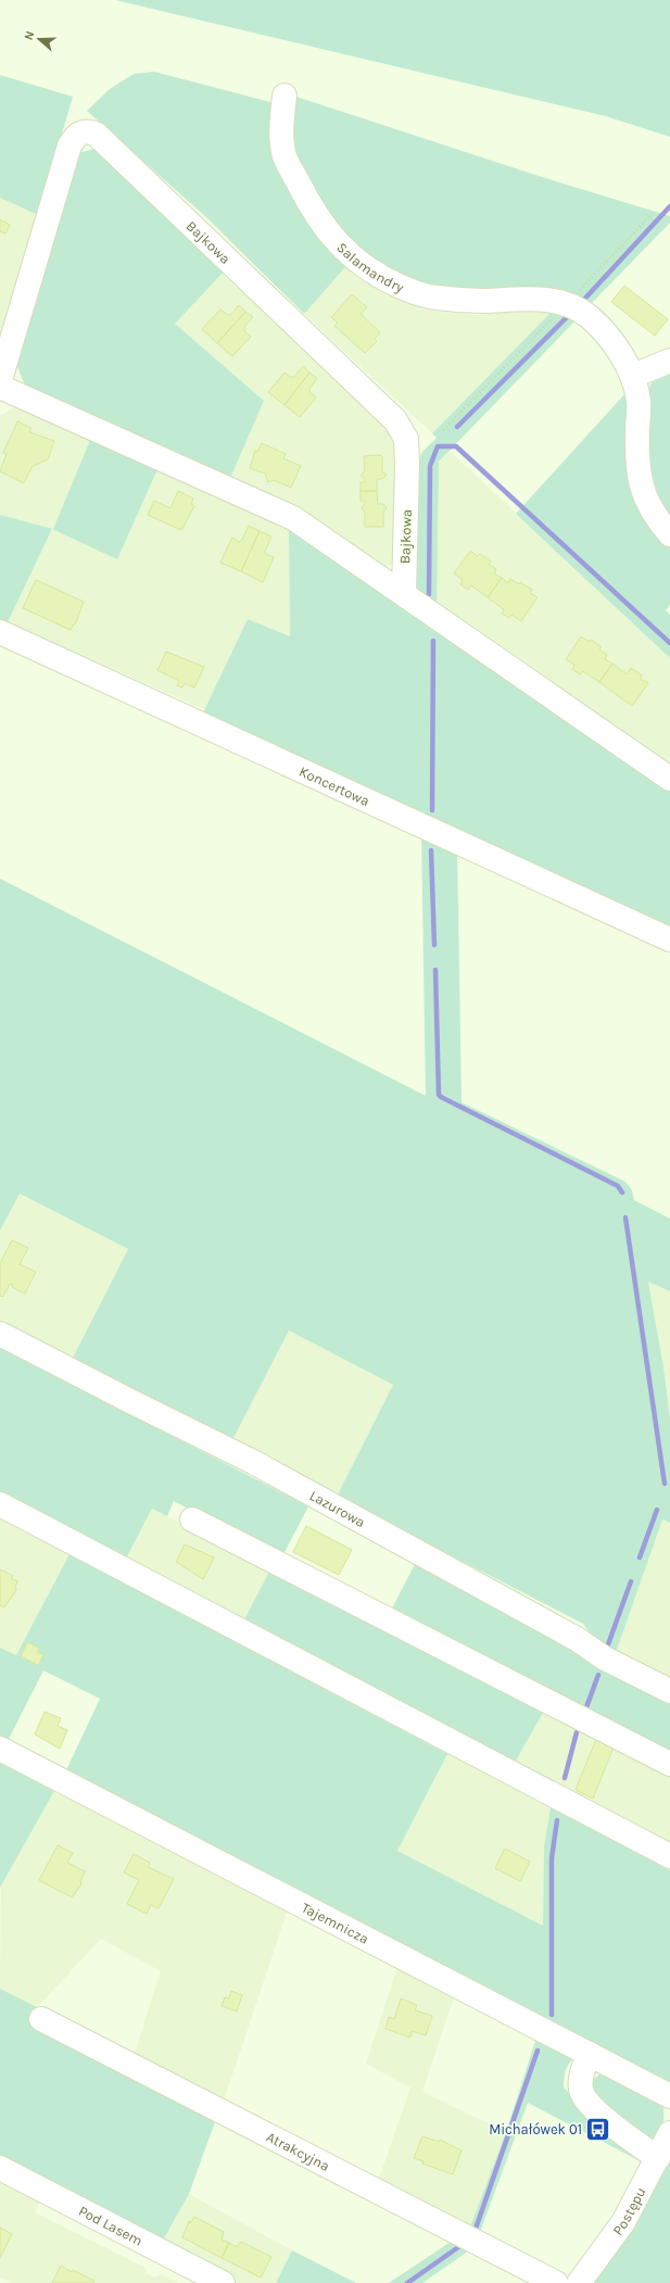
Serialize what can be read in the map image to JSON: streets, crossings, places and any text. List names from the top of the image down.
{
  "streets": {
    "street": [
      "Bajkowa",
      "Salamandry",
      "Koncertowa",
      "Lazurowa",
      "Tajemnicza",
      "Atrakcyjna",
      "Postępu",
      "Pod Lasem"
    ]
  },
  "places": {
    "bus stop": ["Michałówek 01"]
  },
  "north": "left"
}
